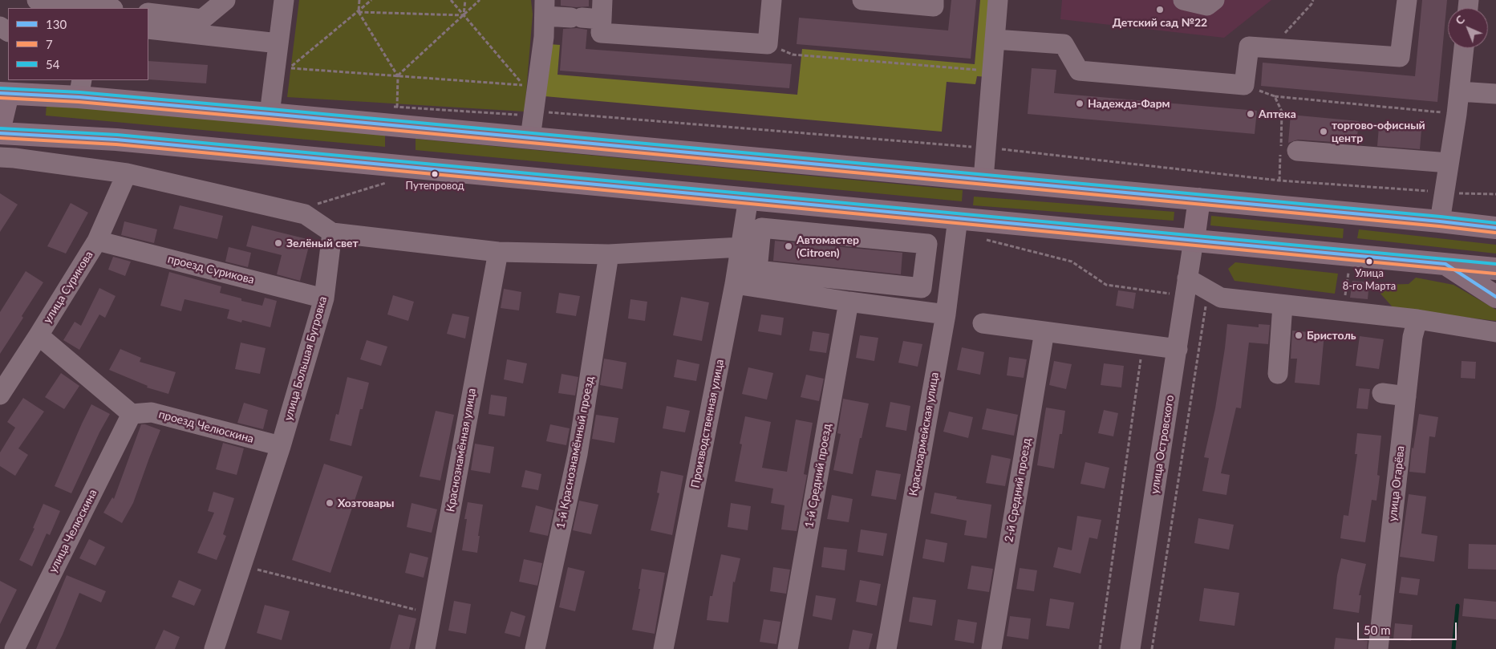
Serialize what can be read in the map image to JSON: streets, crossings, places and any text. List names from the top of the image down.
{
  "streets": {
    "street": [
      "проезд Сурикова",
      "улица Сурикова",
      "улица Большая Бугровка",
      "Производственная улица",
      "проезд Челюскина",
      "Красноармейская улица",
      "улица Островского",
      "Краснознамённая улица",
      "1-й Краснознамённый проезд",
      "1-й Средний проезд",
      "улица Огарёва",
      "2-й Средний проезд",
      "улица Челюскина"
    ]
  },
  "crossings": [
    ["проезд Сурикова", "улица Сурикова"],
    ["проезд Сурикова", "улица Большая Бугровка"],
    ["улица Большая Бугровка", "проезд Челюскина"],
    ["проезд Челюскина", "улица Челюскина"]
  ],
  "places": [
    "Детский сад №22",
    "Надежда-Фарм",
    "Аптека",
    "торгово-офисный центр",
    "Путепровод",
    "Зелёный свет",
    "Автомастер (Citroen)",
    "Улица 8-го Марта",
    "Бристоль",
    "Хозтовары"
  ],
  "lines": ["transit line 54", "transit line 130", "transit line 7"],
  "legend": ["130", "7", "54"],
  "scale_bar": "50 m",
  "north": "top left"
}
